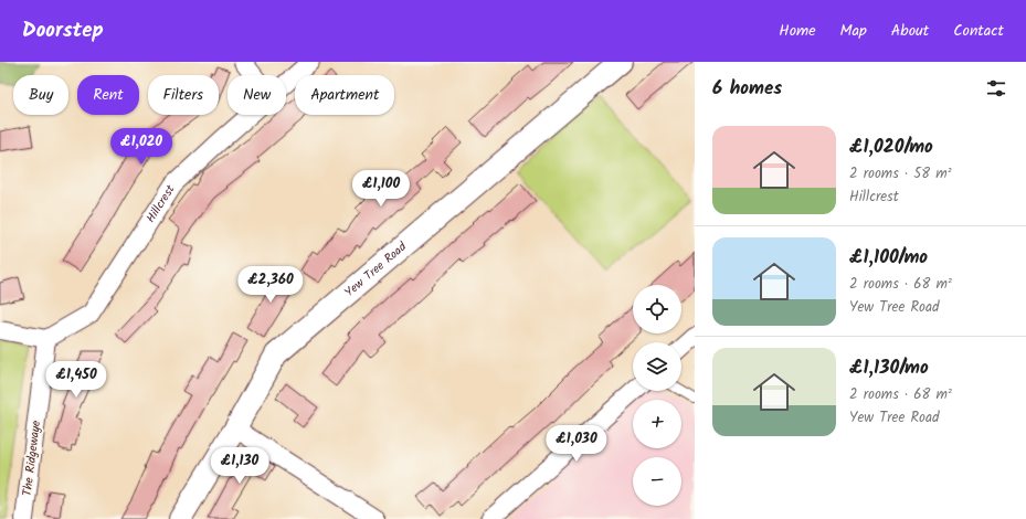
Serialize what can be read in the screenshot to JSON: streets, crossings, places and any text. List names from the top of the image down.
{
  "streets": {
    "street": ["Hillcrest", "Yew Tree Road", "The Ridgewaye"]
  },
  "crossings": [
    ["Hillcrest", "The Ridgewaye"]
  ],
  "page": {
    "header": "Doorstep",
    "nav": [
      "Home",
      "Map",
      "About",
      "Contact"
    ],
    "heading": "6 homes",
    "chip": [
      "Buy",
      "Rent",
      "Filters",
      "New",
      "Apartment"
    ],
    "list": [
      {
        "name": "£1,020/mo",
        "note": "2 rooms · 58 m² · Hillcrest"
      },
      {
        "name": "£1,100/mo",
        "note": "2 rooms · 68 m² · Yew Tree Road"
      },
      {
        "name": "£1,130/mo",
        "note": "2 rooms · 68 m² · Yew Tree Road"
      }
    ],
    "price": [
      "£1,020",
      "£1,100",
      "£2,360",
      "£1,450",
      "£1,030",
      "£1,130"
    ],
    "map_buttons": ["+", "−"]
  }
}
